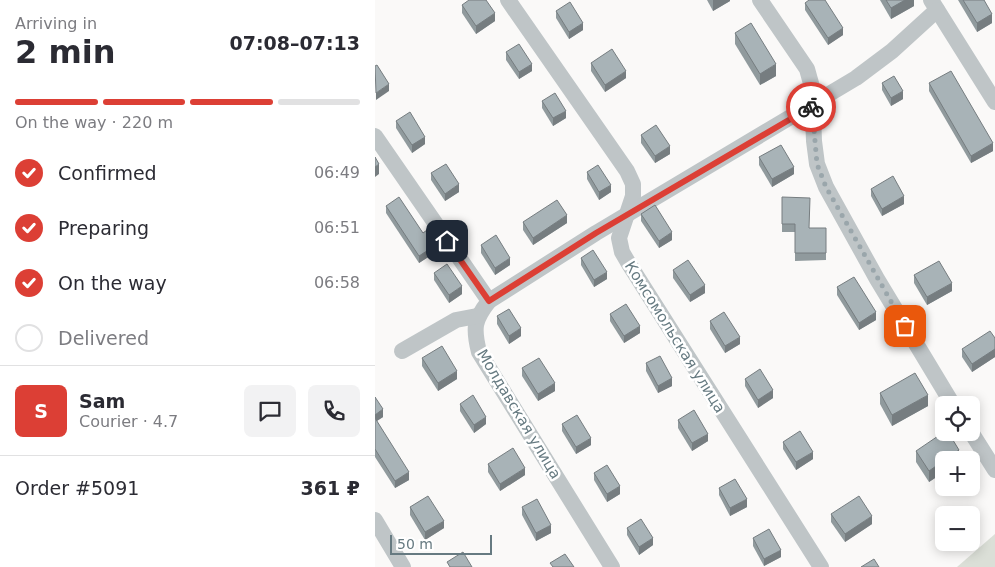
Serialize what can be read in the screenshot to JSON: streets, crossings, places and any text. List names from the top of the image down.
{
  "streets": {
    "street": ["Комсомольская улица", "Молдавская улица"]
  },
  "scale_bar": "50 m",
  "page": {
    "heading": ["2 min", "Arriving in", "07:08–07:13"],
    "panel": [
      "Sam",
      "Courier · 4.7",
      "Order #5091",
      "361 ₽"
    ],
    "bar": "On the way · 220 m",
    "list": [
      ["Confirmed", "06:49"],
      ["Preparing", "06:51"],
      ["On the way", "06:58"],
      "Delivered"
    ],
    "round": "S",
    "map_buttons": ["+", "−"],
    "scale": "50 m"
  }
}
